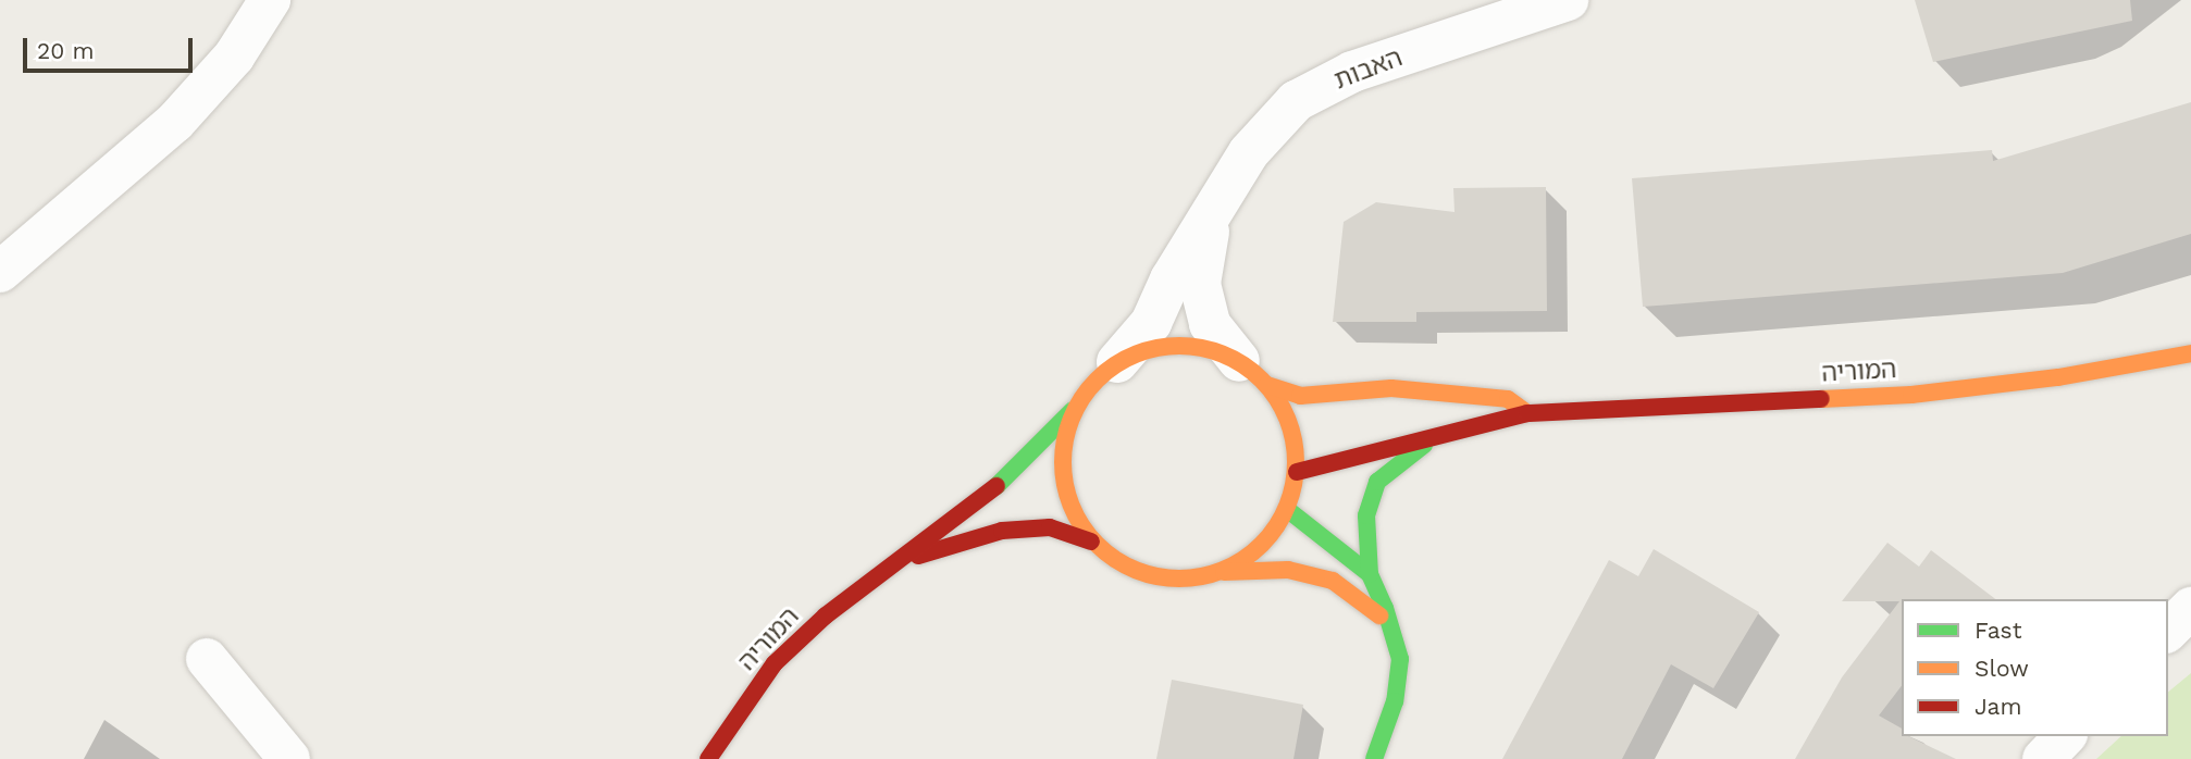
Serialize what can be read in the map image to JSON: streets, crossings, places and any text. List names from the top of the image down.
{
  "streets": {
    "street": ["האבות", "המוריה"]
  },
  "crossings": [
    ["האבות", "המוריה"]
  ],
  "legend": ["Fast", "Slow", "Jam"],
  "scale_bar": "20 m"
}
